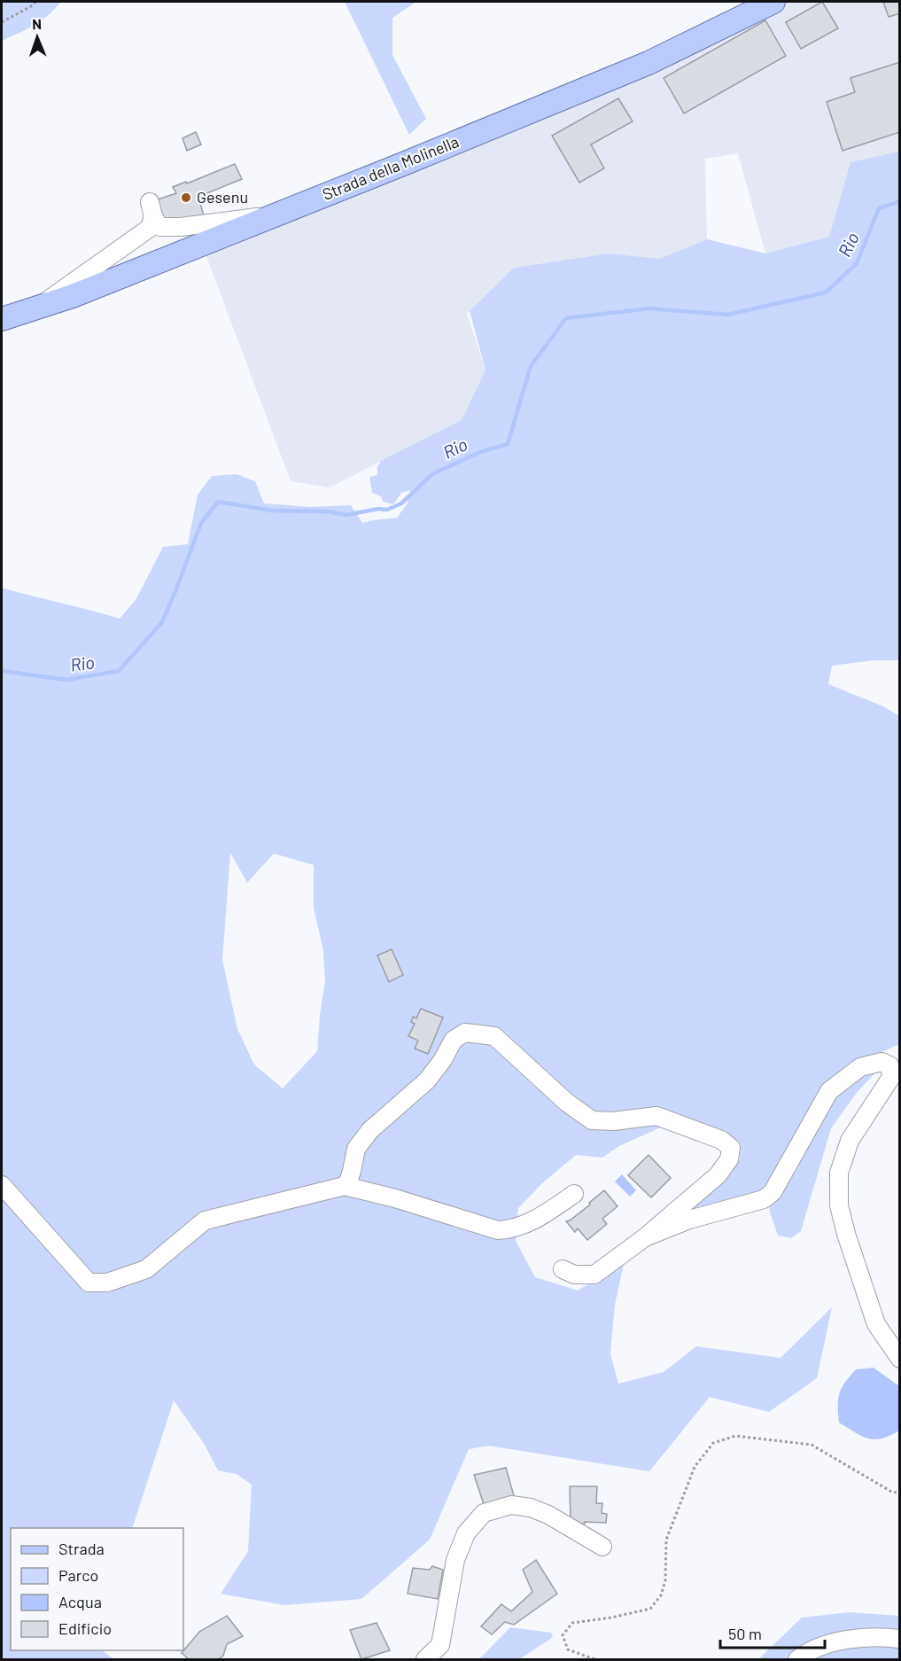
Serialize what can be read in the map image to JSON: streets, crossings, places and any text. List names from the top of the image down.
{
  "streets": {
    "main road": ["Strada della Molinella"]
  },
  "water": ["Rio"],
  "places": ["Gesenu"],
  "legend": [
    "Strada",
    "Parco",
    "Acqua",
    "Edificio"
  ],
  "scale_bar": "50 m",
  "north": "top"
}
